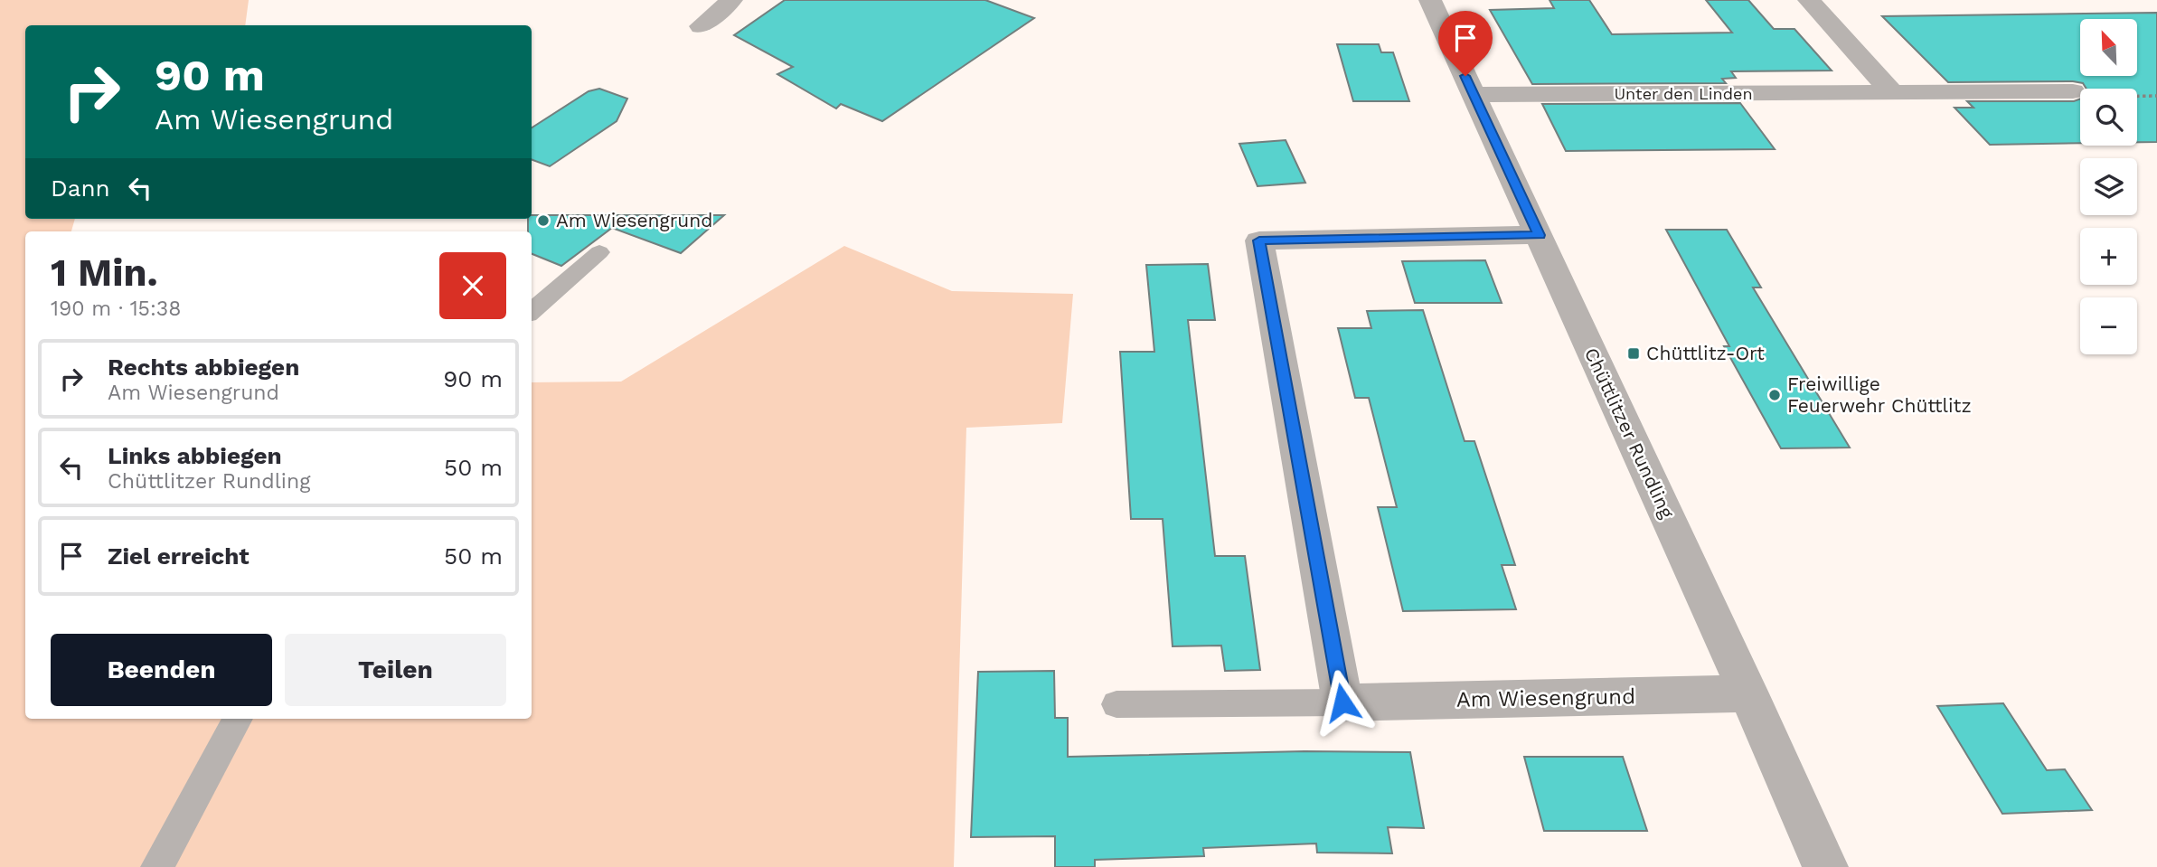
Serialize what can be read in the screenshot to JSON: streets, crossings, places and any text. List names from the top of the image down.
{
  "streets": {
    "street": ["Unter den Linden", "Chüttlitzer Rundling", "Am Wiesengrund"]
  },
  "crossings": [
    ["Unter den Linden", "Chüttlitzer Rundling"],
    ["Chüttlitzer Rundling", "Am Wiesengrund"]
  ],
  "places": {
    "other": ["Am Wiesengrund", "Freiwillige Feuerwehr Chüttlitz"],
    "transit": ["Chüttlitz-Ort"]
  },
  "north": "top left",
  "page": {
    "map_buttons": ["+", "−"],
    "turn": ["90 m", "Am Wiesengrund"],
    "then": "Dann",
    "heading": ["1 Min.", "190 m · 15:38"],
    "list": [
      {
        "name": "Rechts abbiegen",
        "note": "Am Wiesengrund",
        "value": "90 m"
      },
      {
        "name": "Links abbiegen",
        "note": "Chüttlitzer Rundling",
        "value": "50 m"
      },
      {
        "name": "Ziel erreicht",
        "value": "50 m"
      }
    ],
    "buttons": ["Beenden", "Teilen"]
  }
}
